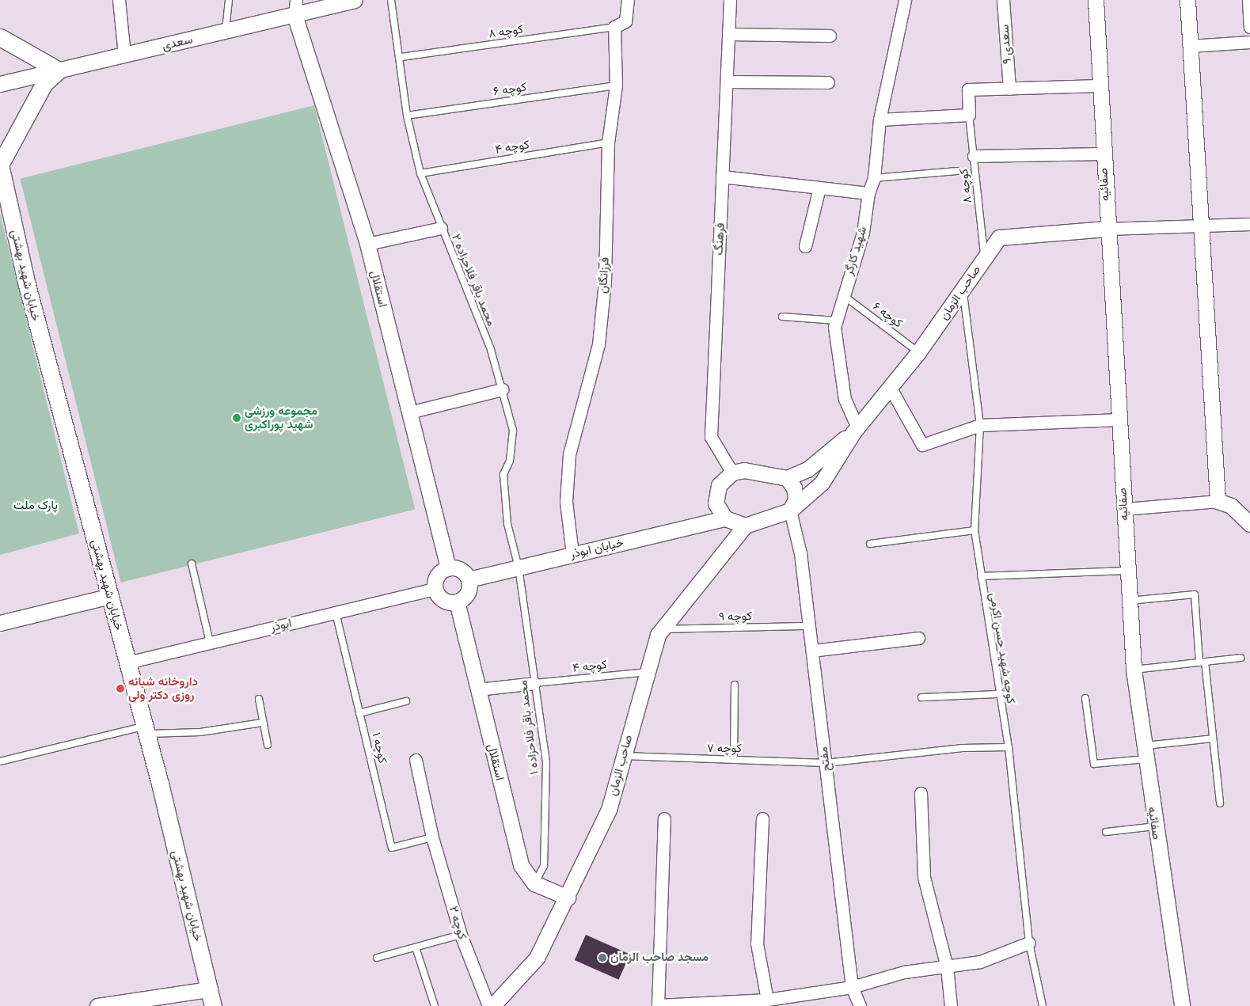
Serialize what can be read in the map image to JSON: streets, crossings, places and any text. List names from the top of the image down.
{
  "streets": {
    "main road": ["خیابان شهید بهشتی"],
    "street": [
      "سعدی",
      "سعدی ۹",
      "صفائیه",
      "فرهنگ",
      "شهید کارگر",
      "فرزانگان",
      "استقلال",
      "صاحب الزمان",
      "خیابان ابوذر",
      "ابوذر",
      "مفتح",
      "کوچه ۲"
    ],
    "lane": [
      "کوچه ۸",
      "کوچه ۶",
      "کوچه ۴",
      "محمد باقر فلاحزاده ۲",
      "کوچه ۹",
      "کوچه شهید حسن اکرمی",
      "محمد باقر فلاحزاده ۱",
      "کوچه ۱",
      "کوچه ۷"
    ]
  },
  "crossings": [
    ["کوچه ۸", "فرزانگان"],
    ["کوچه ۸", "محمد باقر فلاحزاده ۲"],
    ["کوچه ۸", "صاحب الزمان"],
    ["سعدی", "استقلال"],
    ["کوچه ۶", "شهید کارگر"],
    ["کوچه ۶", "فرزانگان"],
    ["کوچه ۶", "محمد باقر فلاحزاده ۲"],
    ["کوچه ۶", "صاحب الزمان"],
    ["کوچه ۴", "فرزانگان"],
    ["کوچه ۴", "محمد باقر فلاحزاده ۲"],
    ["کوچه ۴", "صاحب الزمان"],
    ["کوچه ۴", "محمد باقر فلاحزاده ۱"],
    ["صفائیه", "صاحب الزمان"],
    ["فرهنگ", "صاحب الزمان"],
    ["فرهنگ", "خیابان ابوذر"],
    ["فرهنگ", "مفتح"],
    ["شهید کارگر", "صاحب الزمان"],
    ["خیابان شهید بهشتی", "ابوذر"],
    ["فرزانگان", "خیابان ابوذر"],
    ["محمد باقر فلاحزاده ۲", "خیابان ابوذر"],
    ["محمد باقر فلاحزاده ۲", "محمد باقر فلاحزاده ۱"],
    ["استقلال", "خیابان ابوذر"],
    ["استقلال", "ابوذر"],
    ["استقلال", "محمد باقر فلاحزاده ۱"],
    ["صاحب الزمان", "خیابان ابوذر"],
    ["صاحب الزمان", "کوچه ۹"],
    ["صاحب الزمان", "کوچه شهید حسن اکرمی"],
    ["صاحب الزمان", "کوچه ۷"],
    ["صاحب الزمان", "مفتح"],
    ["خیابان ابوذر", "ابوذر"],
    ["خیابان ابوذر", "محمد باقر فلاحزاده ۱"],
    ["خیابان ابوذر", "مفتح"],
    ["کوچه ۹", "مفتح"],
    ["ابوذر", "کوچه ۱"],
    ["کوچه شهید حسن اکرمی", "کوچه ۷"],
    ["کوچه ۱", "کوچه ۲"],
    ["کوچه ۷", "مفتح"]
  ],
  "parks": ["پارک ملت"],
  "places": ["مجموعه ورزشی شهید پوراکبری", "داروخانه شبانه روزی دکتر ولی", "مسجد صاحب الزمان"]
}
